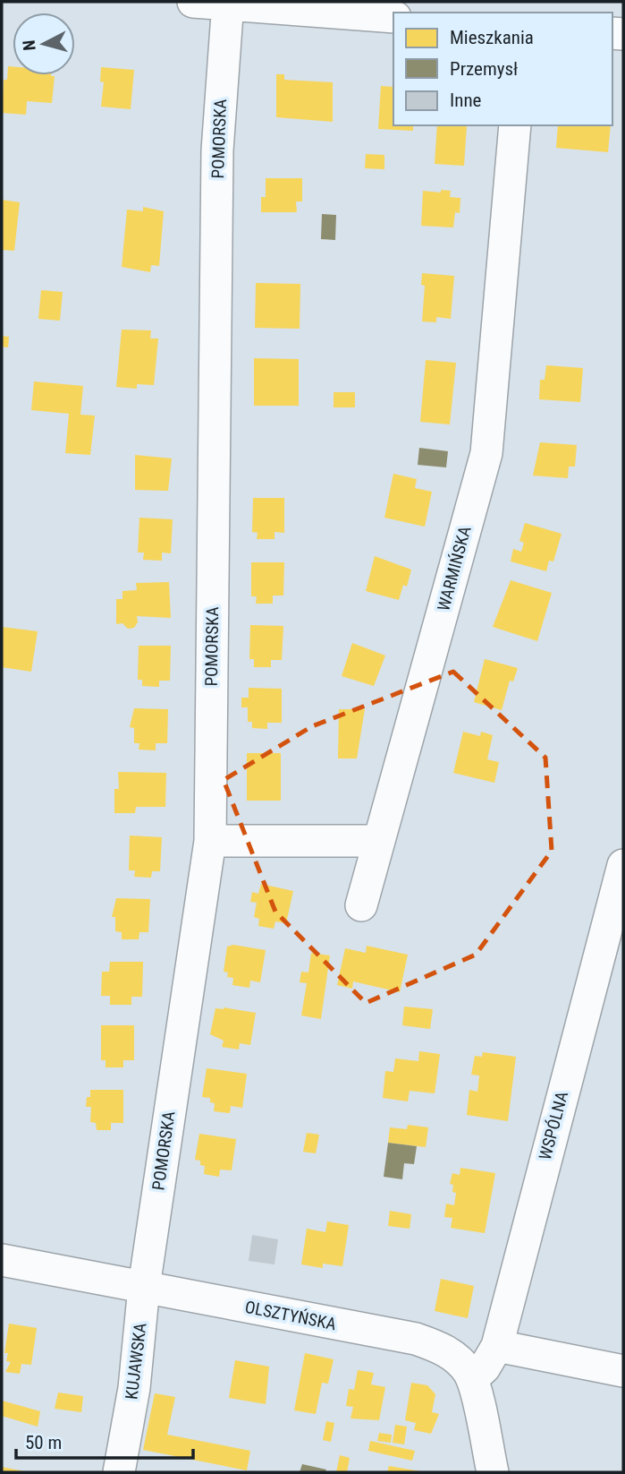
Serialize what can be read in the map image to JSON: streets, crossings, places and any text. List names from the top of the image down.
{
  "streets": {
    "street": [
      "POMORSKA",
      "WARMIŃSKA",
      "WSPÓLNA",
      "OLSZTYŃSKA",
      "KUJAWSKA"
    ]
  },
  "crossings": [
    ["POMORSKA", "OLSZTYŃSKA"],
    ["POMORSKA", "KUJAWSKA"],
    ["WSPÓLNA", "OLSZTYŃSKA"],
    ["OLSZTYŃSKA", "KUJAWSKA"]
  ],
  "legend": ["Mieszkania", "Przemysł", "Inne"],
  "scale_bar": "50 m",
  "north": "left"
}
